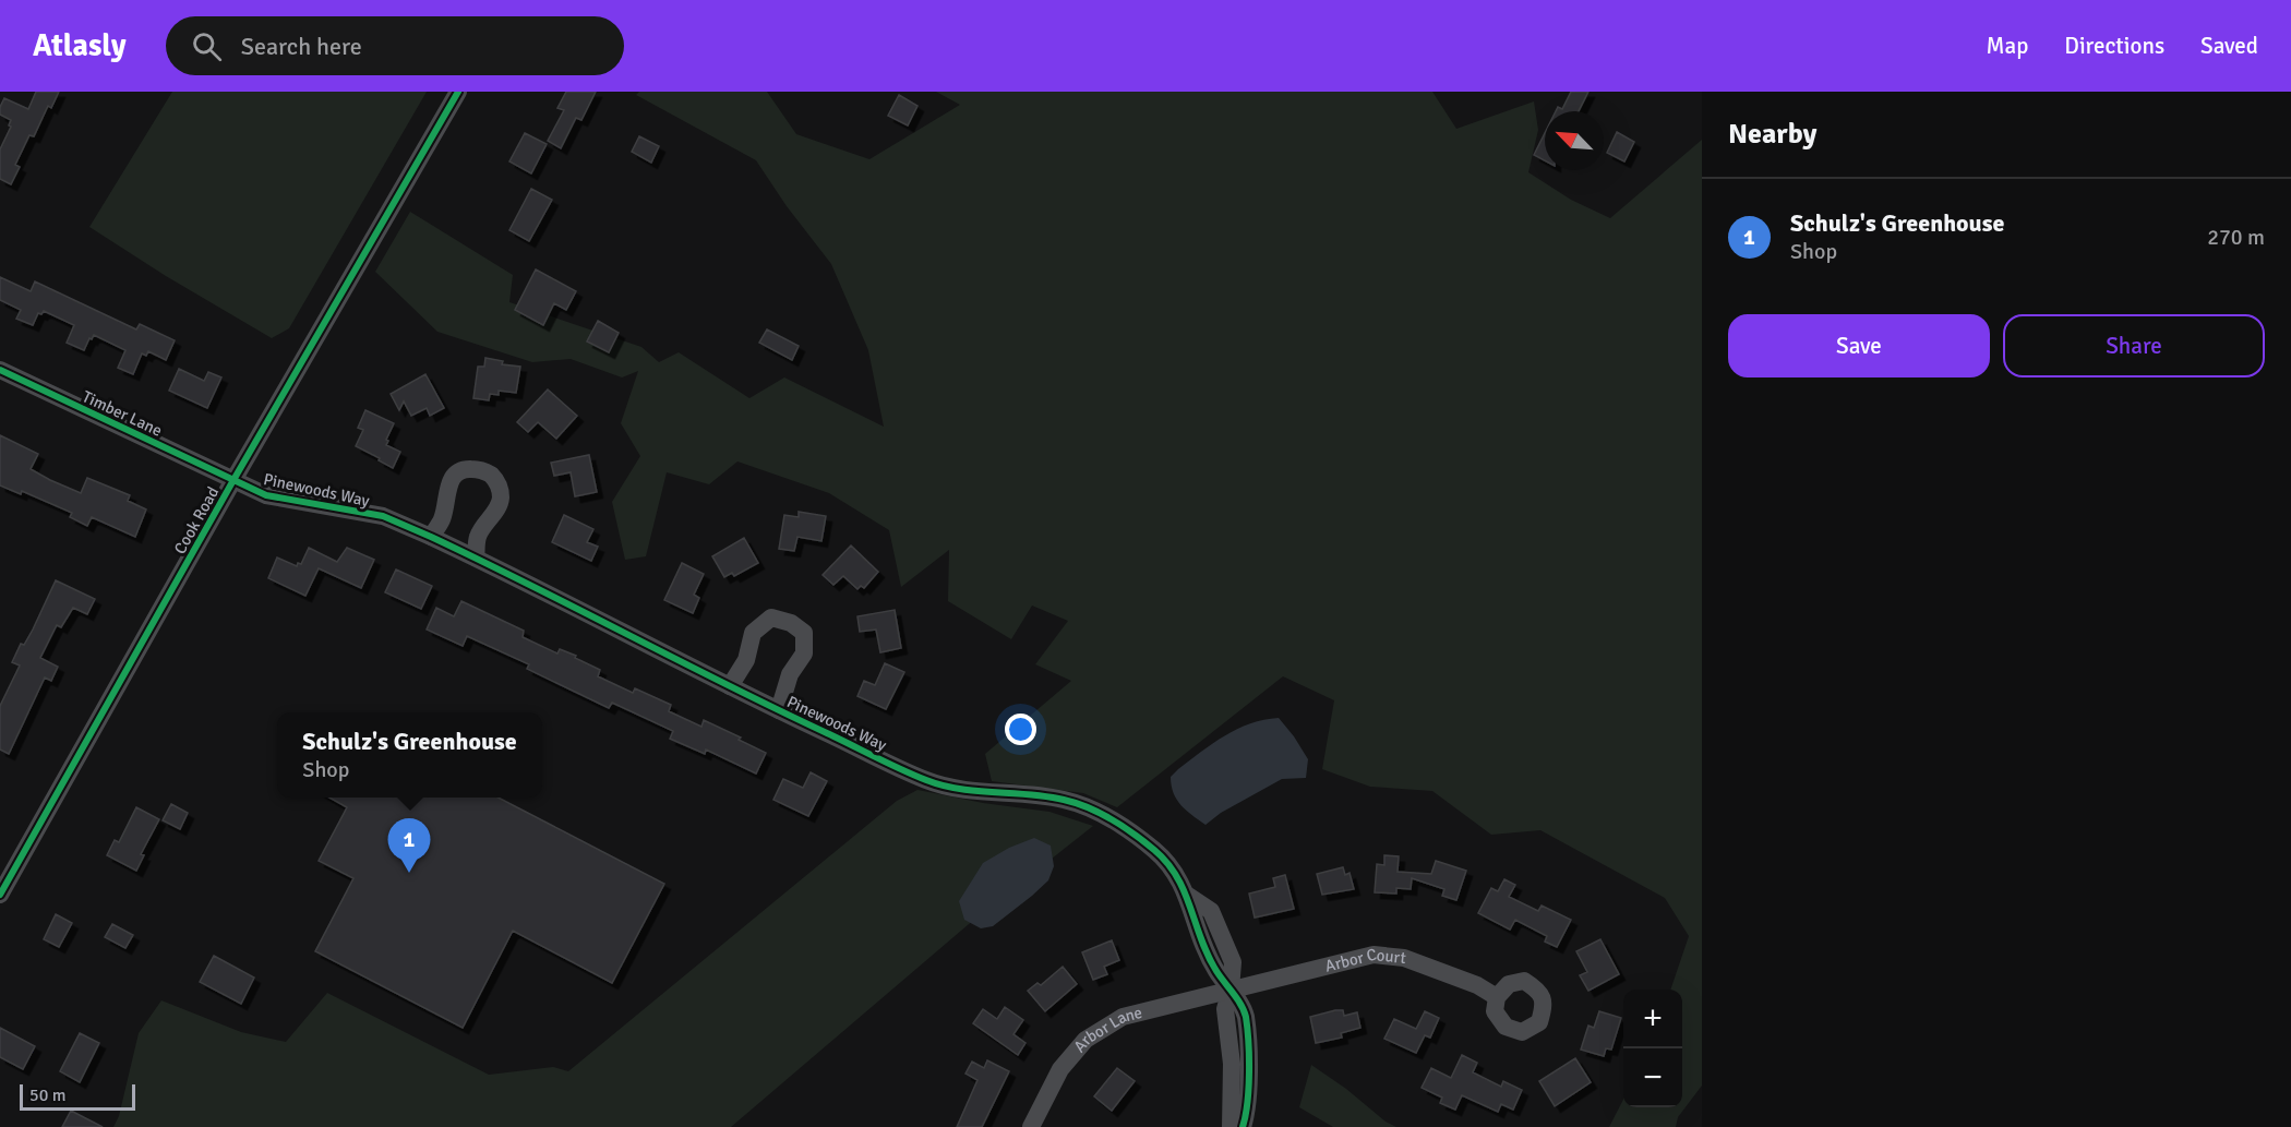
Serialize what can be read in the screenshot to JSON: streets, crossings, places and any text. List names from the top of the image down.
{
  "streets": {
    "street": [
      "Timber Lane",
      "Pinewoods Way",
      "Cook Road",
      "Arbor Court",
      "Arbor Lane"
    ]
  },
  "crossings": [
    ["Timber Lane", "Pinewoods Way"],
    ["Timber Lane", "Cook Road"],
    ["Pinewoods Way", "Cook Road"],
    ["Pinewoods Way", "Arbor Court"],
    ["Pinewoods Way", "Arbor Lane"],
    ["Arbor Court", "Arbor Lane"]
  ],
  "scale_bar": "50 m",
  "north": "top left",
  "page": {
    "header": "Atlasly",
    "search": "Search here",
    "nav": ["Map", "Directions", "Saved"],
    "heading": "Nearby",
    "list": [
      {
        "mark": "1",
        "name": "Schulz's Greenhouse",
        "note": "Shop",
        "value": "270 m"
      }
    ],
    "buttons": ["Save", "Share"],
    "popup": ["Schulz's Greenhouse", "Shop"],
    "pins": "1",
    "map_buttons": ["+", "−"],
    "scale": "50 m"
  }
}
